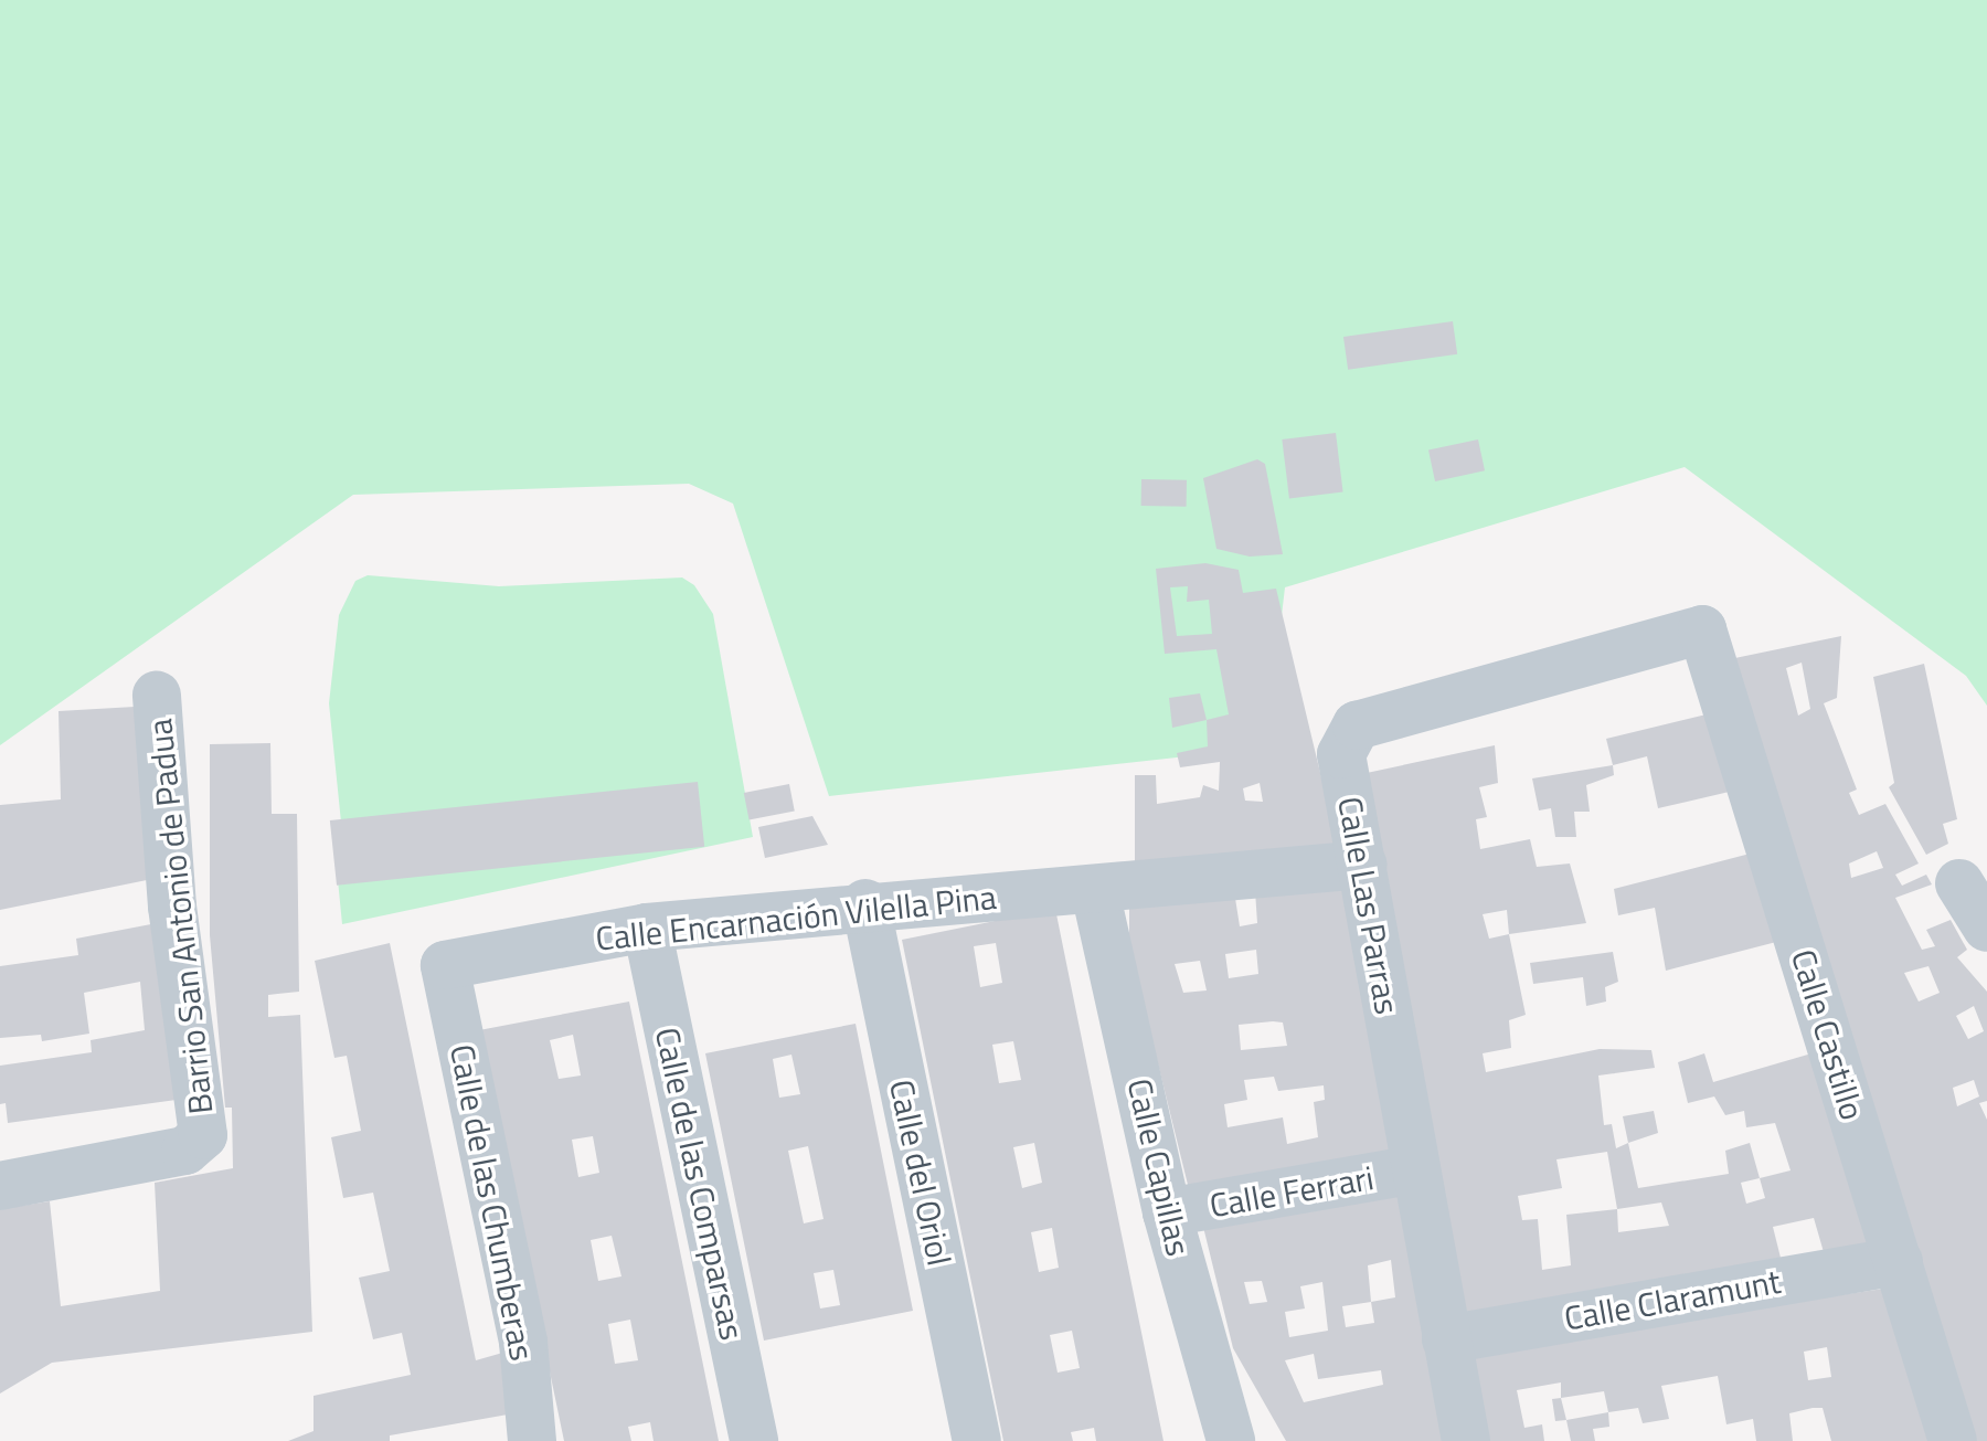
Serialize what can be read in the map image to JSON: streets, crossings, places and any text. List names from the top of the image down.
{
  "streets": {
    "street": [
      "Calle Las Parras",
      "Barrio San Antonio de Padua",
      "Calle Encarnación Vilella Pina",
      "Calle Castillo",
      "Calle Capillas",
      "Calle del Oriol",
      "Calle de las Comparsas",
      "Calle Ferrari",
      "Calle de las Chumberas",
      "Calle Claramunt"
    ]
  },
  "crossings": [
    ["Calle Las Parras", "Calle Encarnación Vilella Pina"],
    ["Calle Las Parras", "Calle Castillo"],
    ["Calle Las Parras", "Calle Ferrari"],
    ["Calle Las Parras", "Calle Claramunt"],
    ["Calle Encarnación Vilella Pina", "Calle Capillas"],
    ["Calle Encarnación Vilella Pina", "Calle del Oriol"],
    ["Calle Encarnación Vilella Pina", "Calle de las Comparsas"],
    ["Calle Encarnación Vilella Pina", "Calle de las Chumberas"],
    ["Calle Castillo", "Calle Claramunt"],
    ["Calle Capillas", "Calle Ferrari"]
  ]
}
